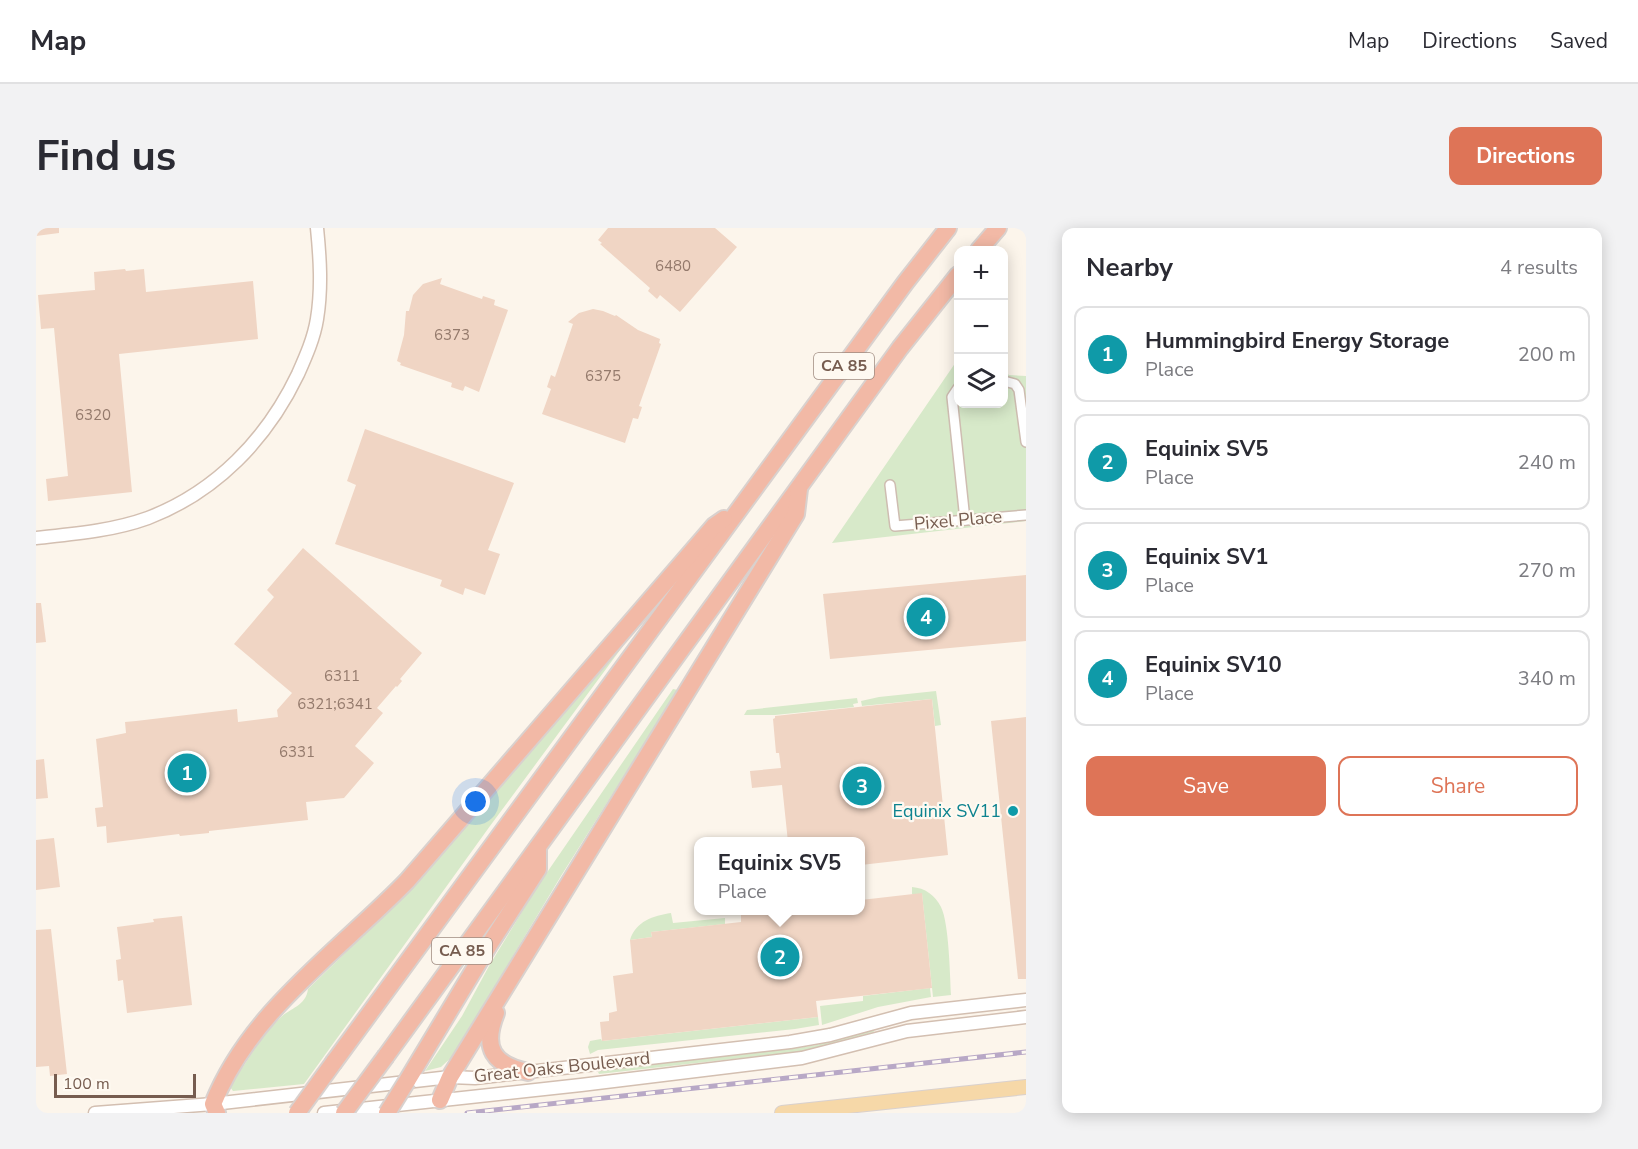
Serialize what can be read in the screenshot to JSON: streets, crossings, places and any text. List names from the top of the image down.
{
  "streets": {
    "highway": ["CA 85"],
    "main road": ["Great Oaks Boulevard"],
    "street": ["Pixel Place"]
  },
  "places": ["Equinix SV11"],
  "house_numbers": [
    "6480",
    "6373",
    "6375",
    "6320",
    "6311",
    "6321;6341",
    "6331"
  ],
  "scale_bar": "100 m",
  "page": {
    "header": "Map",
    "nav": ["Map", "Directions", "Saved"],
    "buttons": [
      "Directions",
      ["Save", "Share"]
    ],
    "title": "Find us",
    "heading": ["Nearby", "4 results"],
    "map_buttons": ["+", "−"],
    "list": [
      {
        "mark": "1",
        "name": "Hummingbird Energy Storage",
        "note": "Place",
        "value": "200 m"
      },
      {
        "mark": "2",
        "name": "Equinix SV5",
        "note": "Place",
        "value": "240 m"
      },
      {
        "mark": "3",
        "name": "Equinix SV1",
        "note": "Place",
        "value": "270 m"
      },
      {
        "mark": "4",
        "name": "Equinix SV10",
        "note": "Place",
        "value": "340 m"
      }
    ],
    "pins": [
      "4",
      "1",
      "3",
      "2"
    ],
    "popup": ["Equinix SV5", "Place"],
    "scale": "100 m"
  }
}
